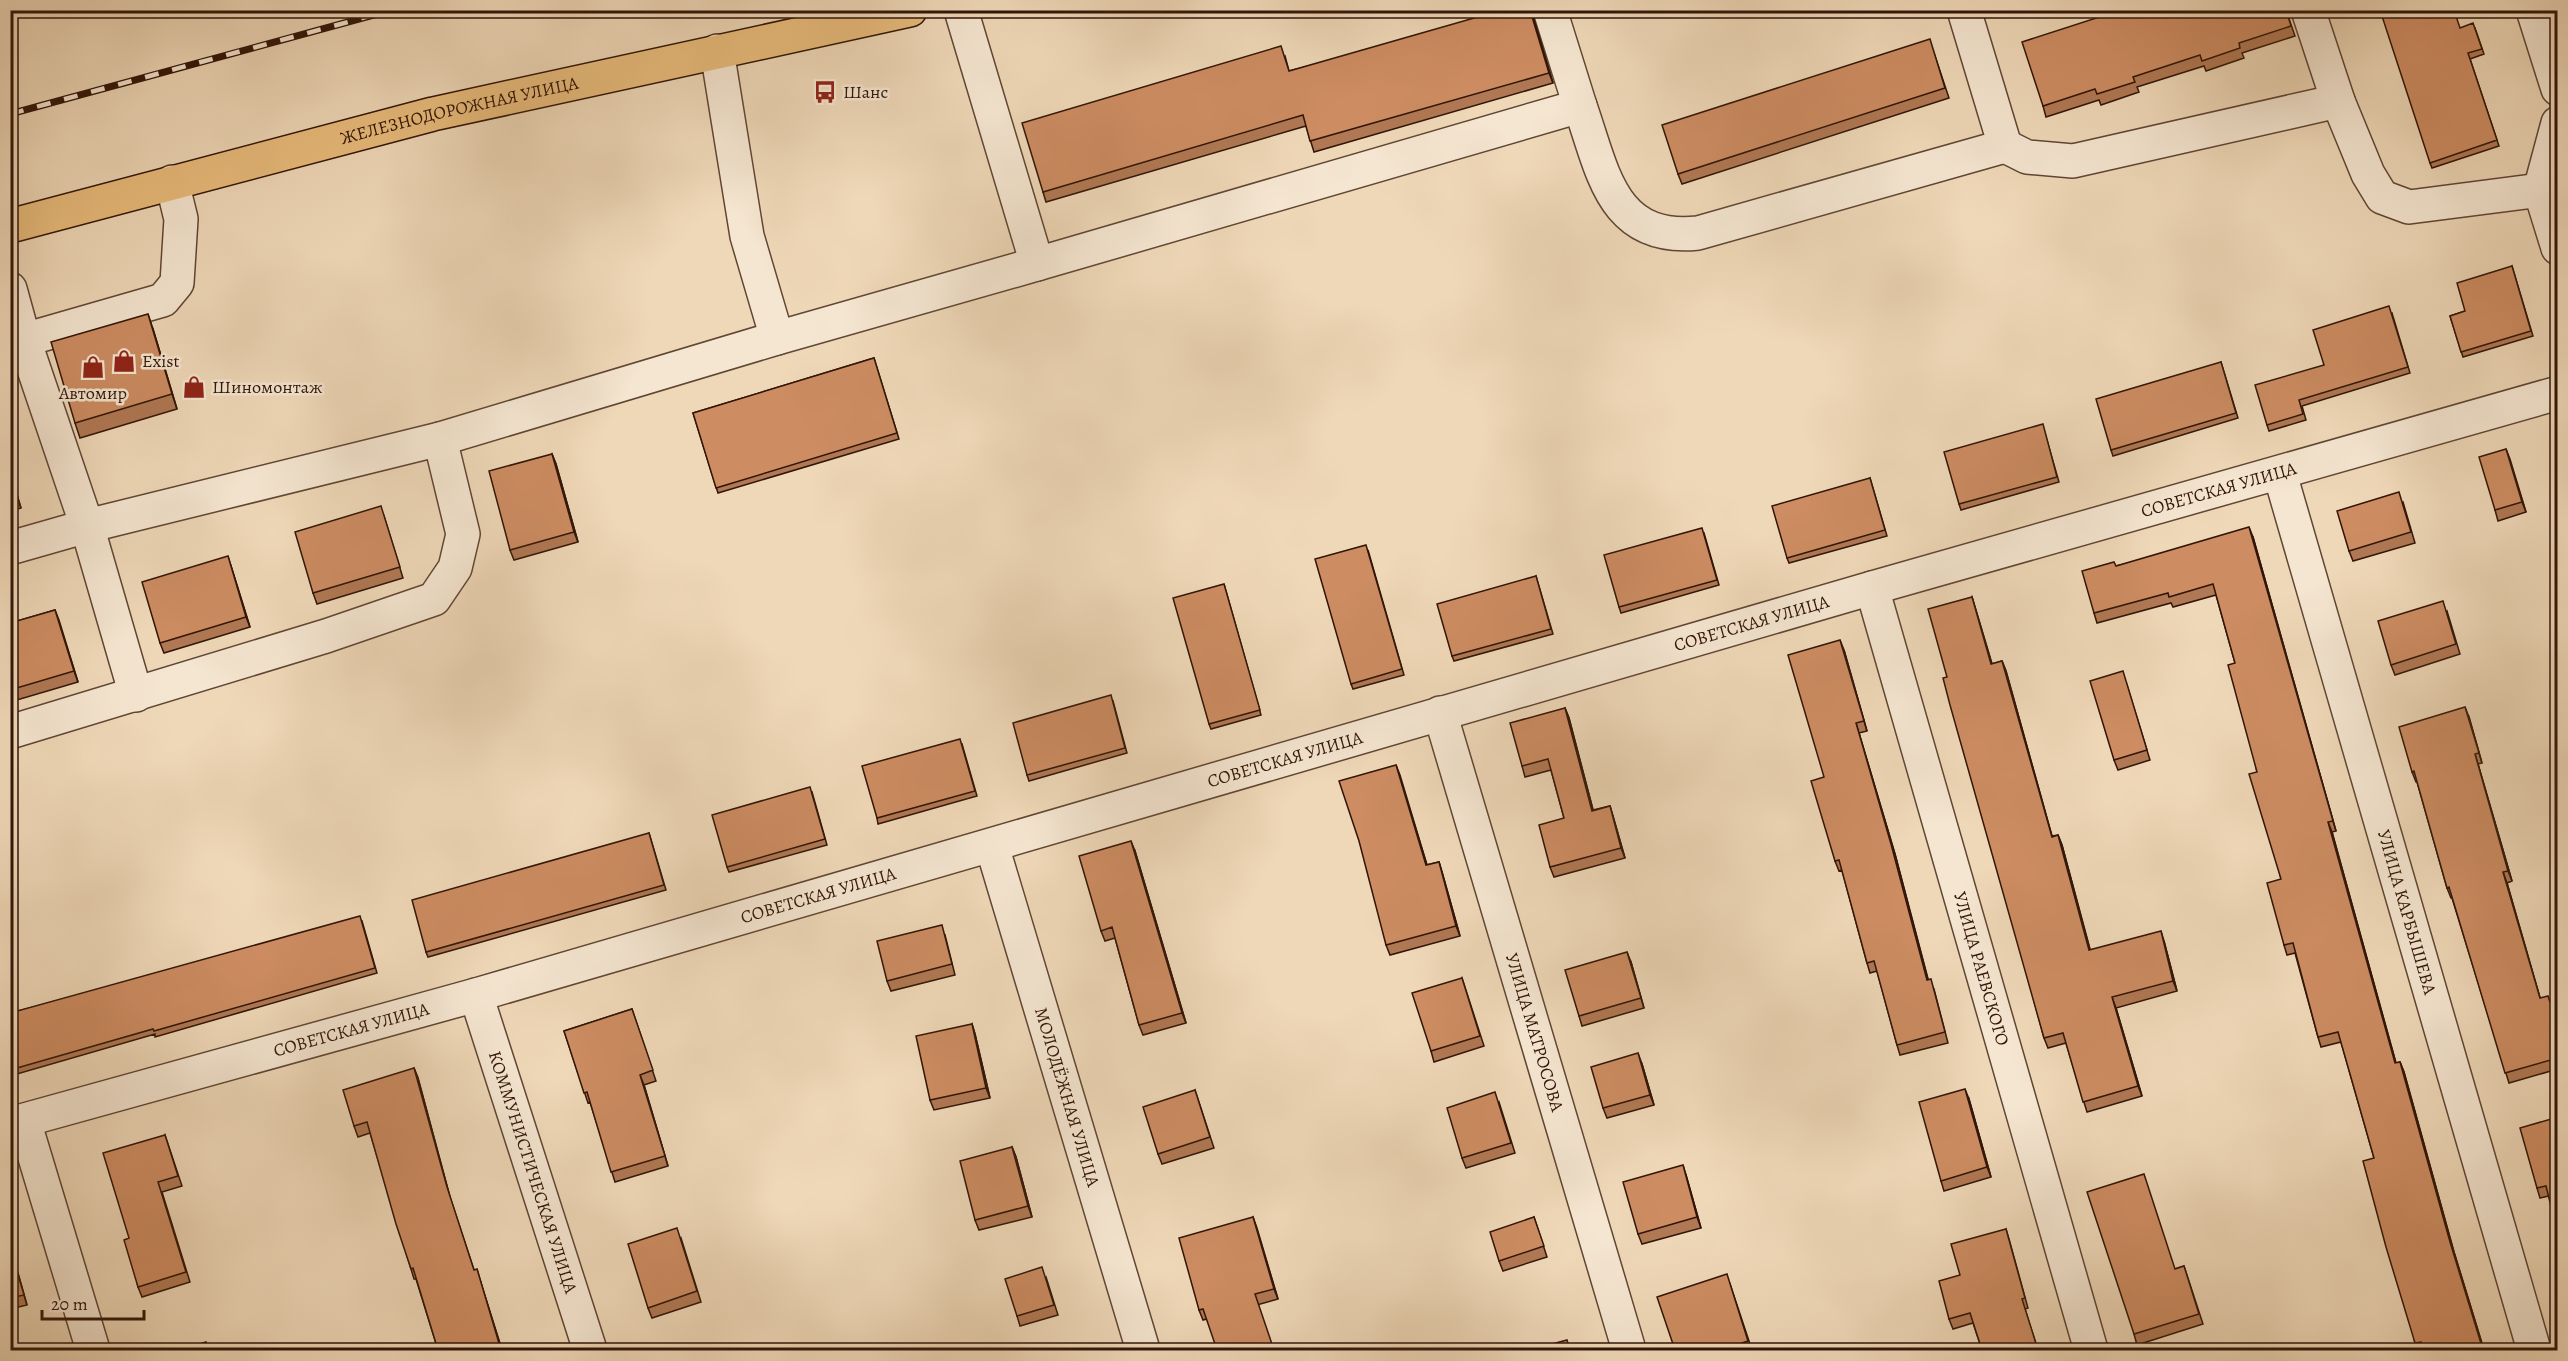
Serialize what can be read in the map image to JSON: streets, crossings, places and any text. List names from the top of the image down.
{
  "streets": {
    "main road": ["ЖЕЛЕЗНОДОРОЖНАЯ УЛИЦА"],
    "street": [
      "СОВЕТСКАЯ УЛИЦА",
      "УЛИЦА КАРБЫШЕВА",
      "УЛИЦА РАЕВСКОГО",
      "УЛИЦА МАТРОСОВА",
      "МОЛОДЁЖНАЯ УЛИЦА",
      "КОММУНИСТИЧЕСКАЯ УЛИЦА"
    ]
  },
  "crossings": [
    ["СОВЕТСКАЯ УЛИЦА", "УЛИЦА КАРБЫШЕВА"],
    ["СОВЕТСКАЯ УЛИЦА", "УЛИЦА РАЕВСКОГО"],
    ["СОВЕТСКАЯ УЛИЦА", "УЛИЦА МАТРОСОВА"],
    ["СОВЕТСКАЯ УЛИЦА", "МОЛОДЁЖНАЯ УЛИЦА"],
    ["СОВЕТСКАЯ УЛИЦА", "КОММУНИСТИЧЕСКАЯ УЛИЦА"]
  ],
  "places": {
    "bus stop": ["Шанс"],
    "shop": ["Exist", "Автомир", "Шиномонтаж"]
  },
  "scale_bar": "20 m"
}
